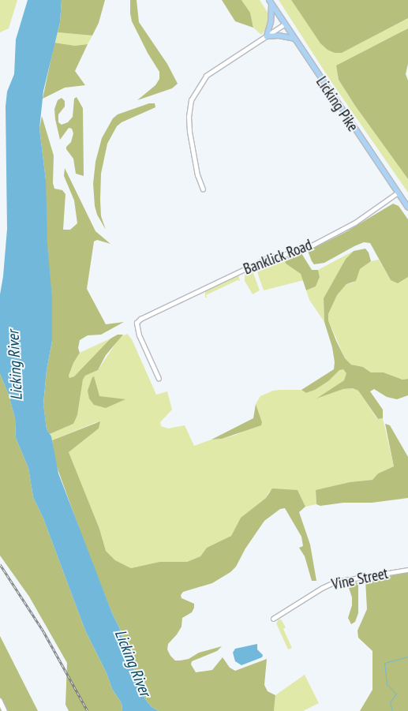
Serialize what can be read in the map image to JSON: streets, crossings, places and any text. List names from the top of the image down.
{
  "streets": {
    "main road": ["Licking Pike"],
    "street": ["Banklick Road", "Vine Street"]
  },
  "crossings": [
    ["Licking Pike", "Banklick Road"]
  ],
  "water": ["Licking River"]
}
